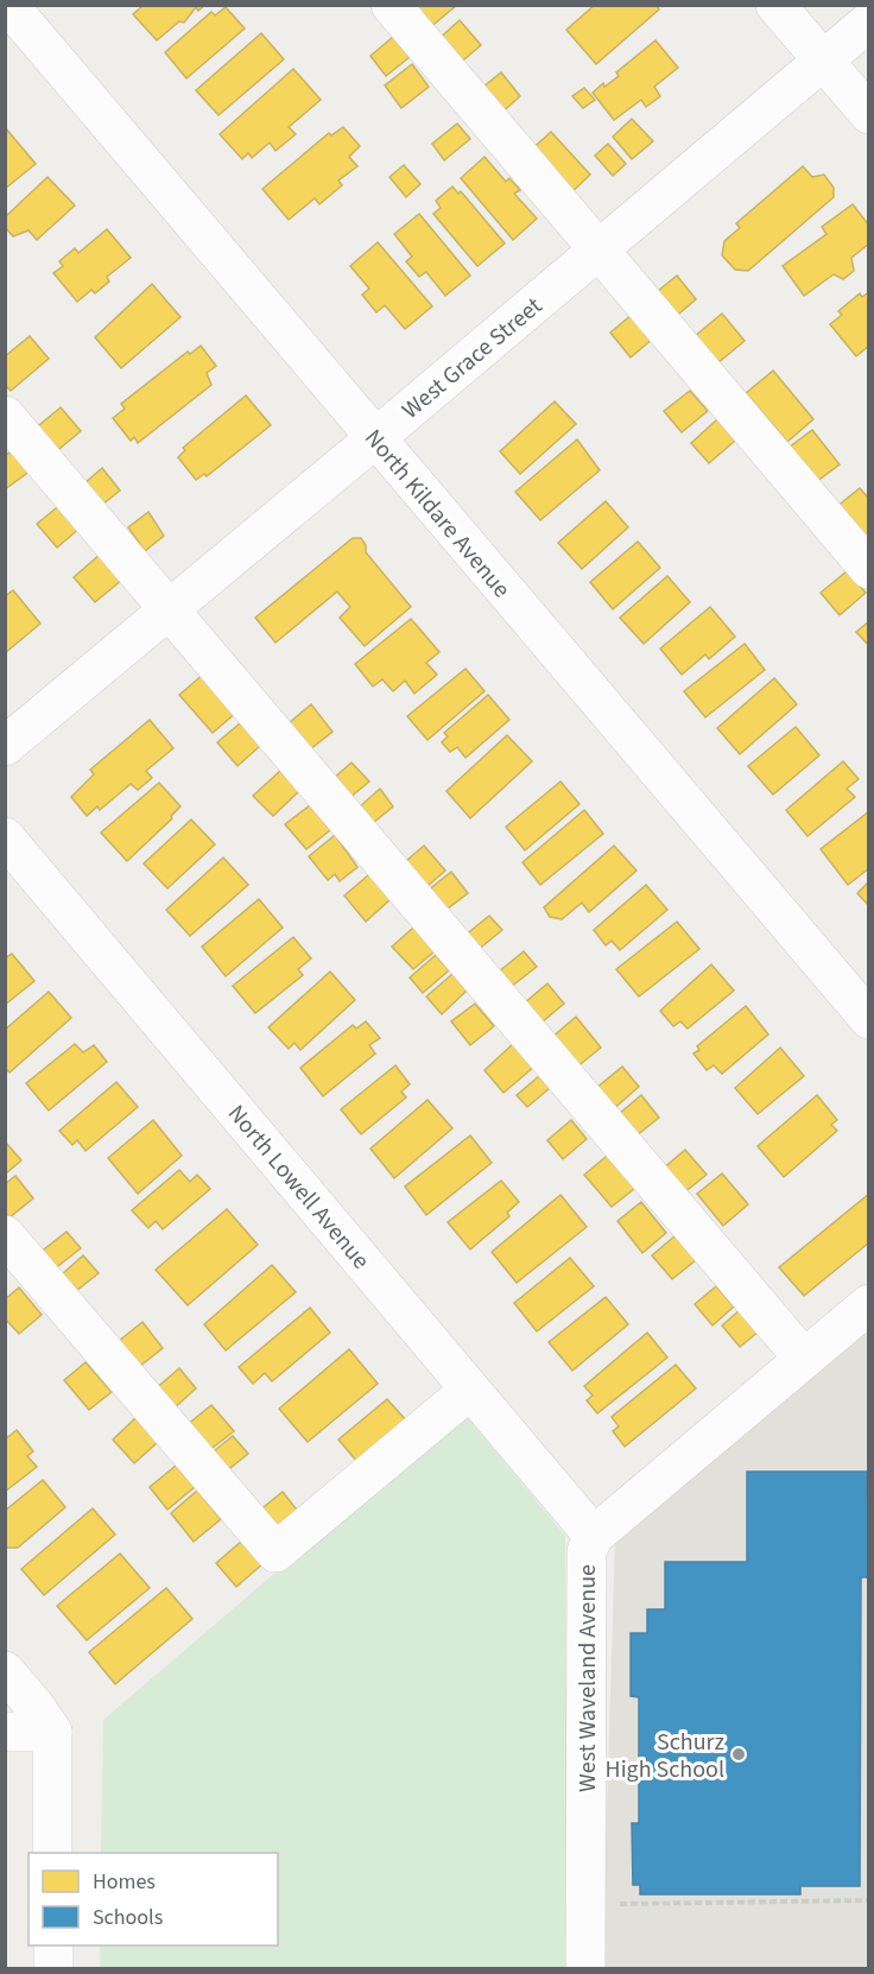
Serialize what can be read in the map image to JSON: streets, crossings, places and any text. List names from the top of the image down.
{
  "streets": {
    "street": [
      "West Grace Street",
      "North Kildare Avenue",
      "North Lowell Avenue",
      "West Waveland Avenue"
    ]
  },
  "crossings": [
    ["West Grace Street", "North Kildare Avenue"],
    ["North Lowell Avenue", "West Waveland Avenue"]
  ],
  "places": ["Schurz High School"],
  "legend": ["Homes", "Schools"]
}
